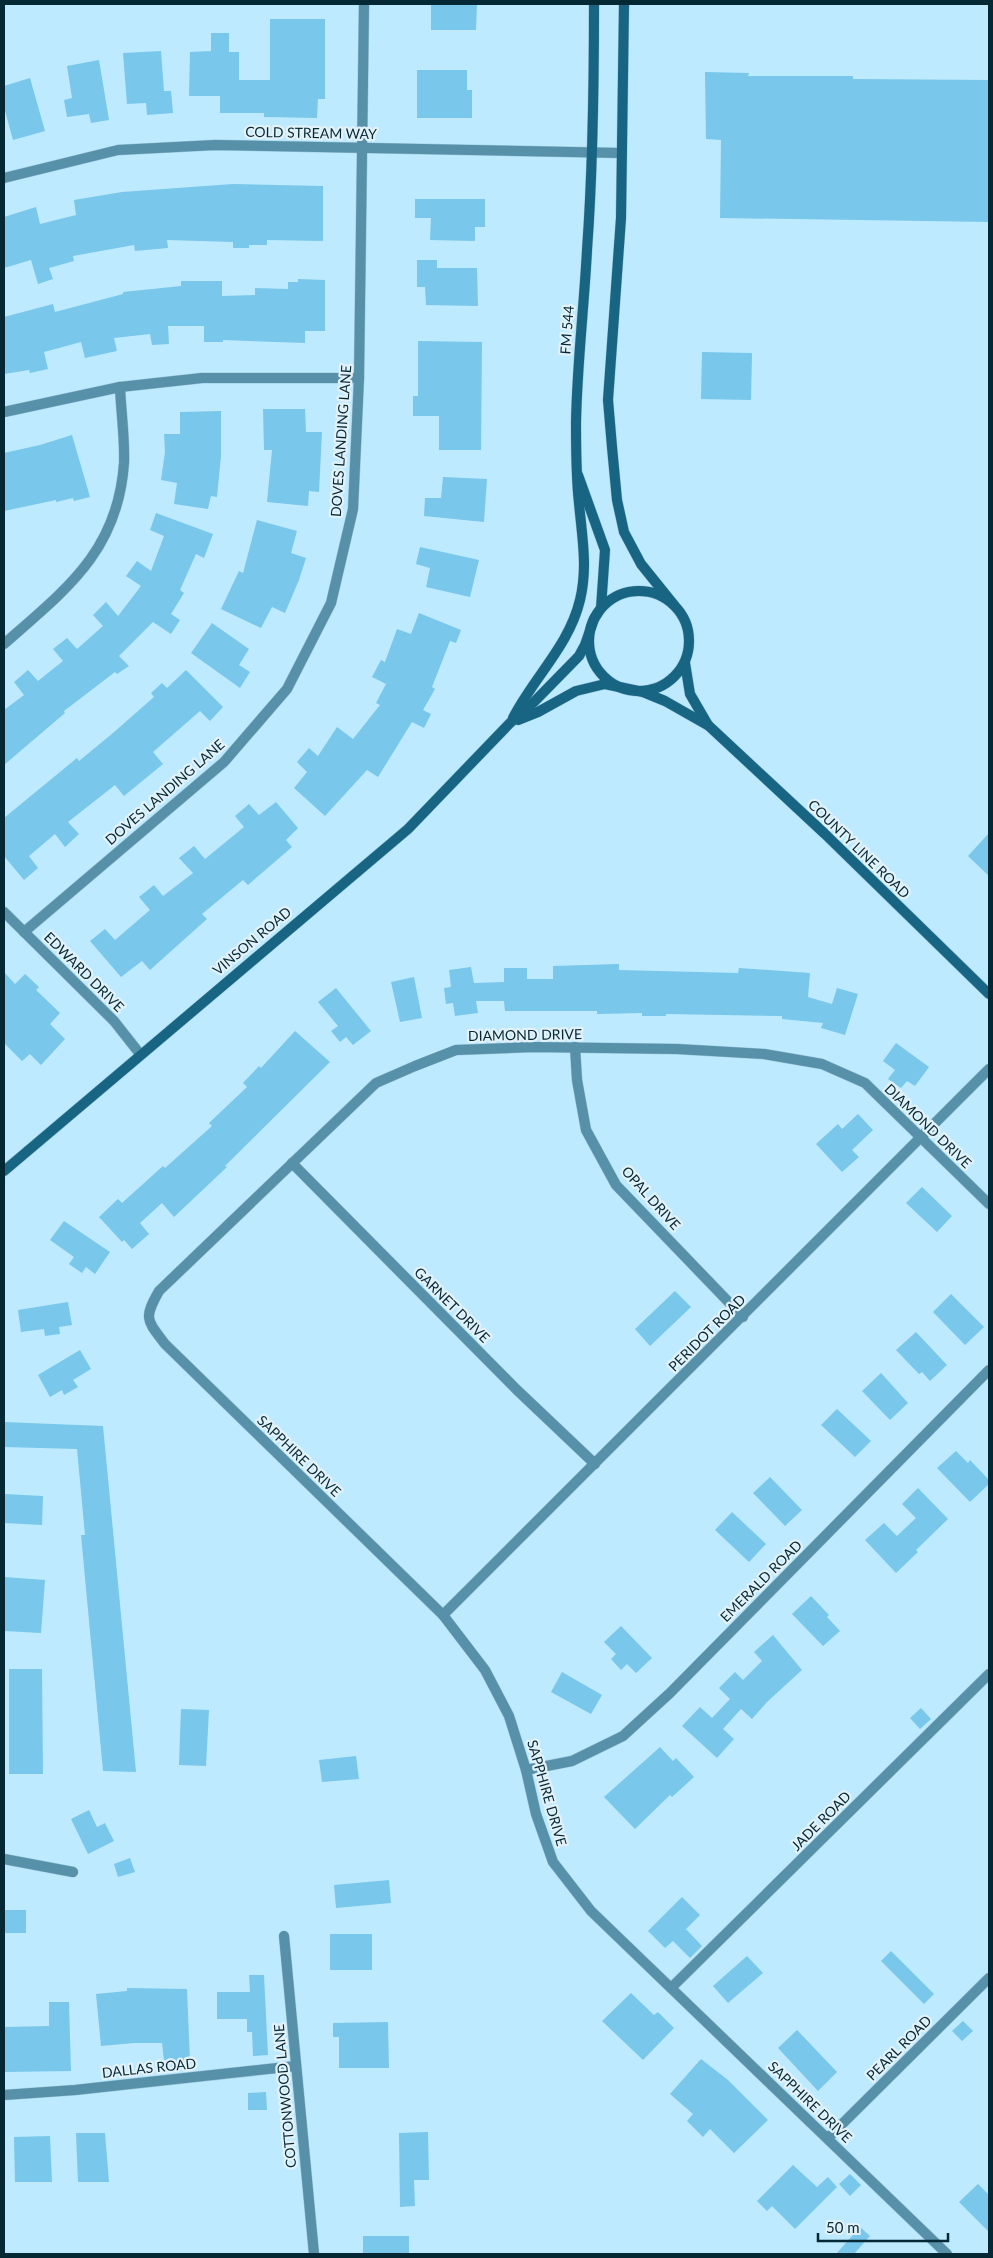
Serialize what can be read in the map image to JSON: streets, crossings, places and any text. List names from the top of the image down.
{
  "streets": {
    "main road": ["FM 544", "COUNTY LINE ROAD", "VINSON ROAD"],
    "street": [
      "COLD STREAM WAY",
      "DOVES LANDING LANE",
      "EDWARD DRIVE",
      "DIAMOND DRIVE",
      "OPAL DRIVE",
      "GARNET DRIVE",
      "PERIDOT ROAD",
      "SAPPHIRE DRIVE",
      "EMERALD ROAD",
      "JADE ROAD",
      "PEARL ROAD",
      "DALLAS ROAD",
      "COTTONWOOD LANE"
    ]
  },
  "crossings": [
    ["COLD STREAM WAY", "FM 544"],
    ["COLD STREAM WAY", "DOVES LANDING LANE"],
    ["FM 544", "VINSON ROAD"],
    ["DOVES LANDING LANE", "EDWARD DRIVE"],
    ["VINSON ROAD", "EDWARD DRIVE"],
    ["DIAMOND DRIVE", "OPAL DRIVE"],
    ["DIAMOND DRIVE", "GARNET DRIVE"],
    ["DIAMOND DRIVE", "PERIDOT ROAD"],
    ["DIAMOND DRIVE", "SAPPHIRE DRIVE"],
    ["OPAL DRIVE", "PERIDOT ROAD"],
    ["GARNET DRIVE", "PERIDOT ROAD"],
    ["PERIDOT ROAD", "SAPPHIRE DRIVE"],
    ["SAPPHIRE DRIVE", "EMERALD ROAD"],
    ["SAPPHIRE DRIVE", "JADE ROAD"],
    ["SAPPHIRE DRIVE", "PEARL ROAD"],
    ["DALLAS ROAD", "COTTONWOOD LANE"]
  ],
  "scale_bar": "50 m"
}
